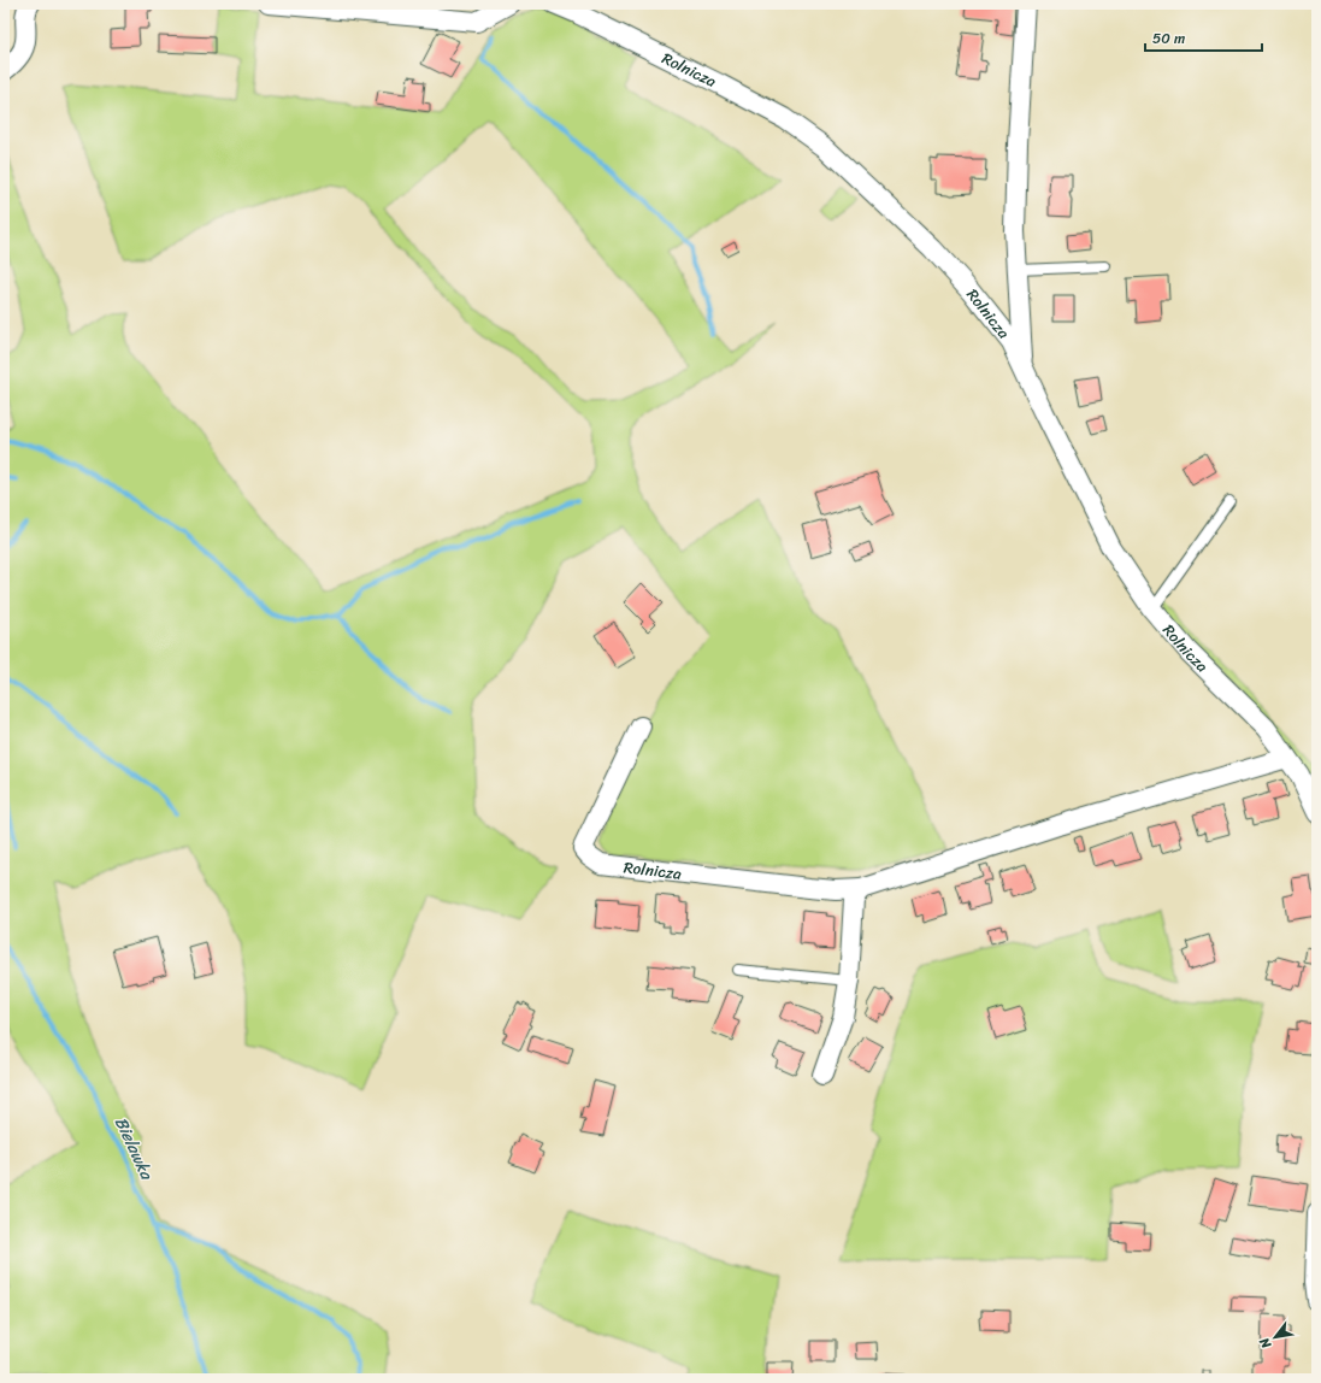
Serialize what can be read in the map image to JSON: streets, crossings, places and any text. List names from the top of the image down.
{
  "streets": {
    "street": ["Rolnicza"]
  },
  "water": ["Bielawka"],
  "scale_bar": "50 m",
  "north": "bottom left"
}
